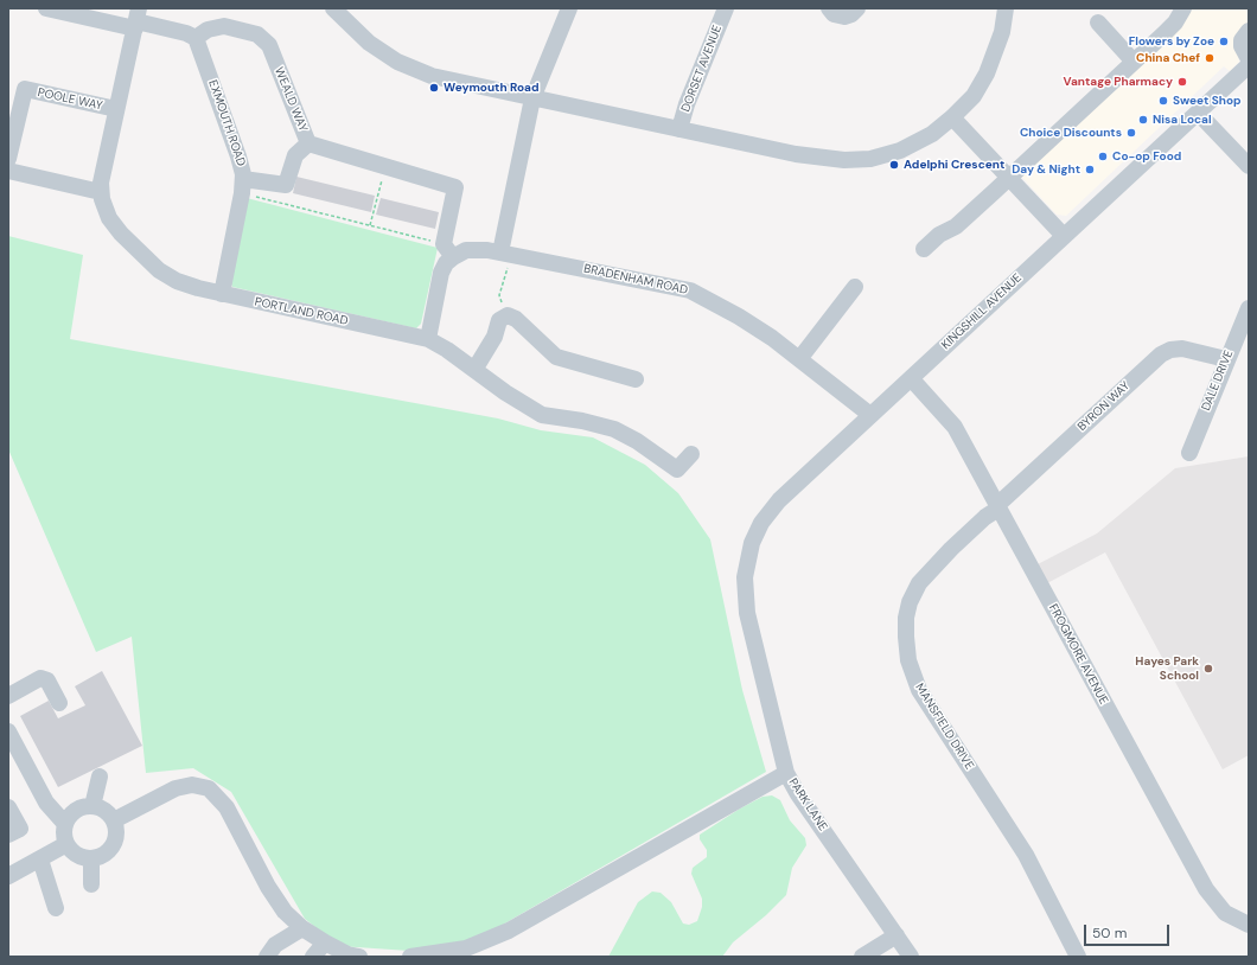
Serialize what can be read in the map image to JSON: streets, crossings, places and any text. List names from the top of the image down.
{
  "streets": {
    "street": [
      "DORSET AVENUE",
      "POOLE WAY",
      "WEALD WAY",
      "EXMOUTH ROAD",
      "BRADENHAM ROAD",
      "PORTLAND ROAD",
      "KINGSHILL AVENUE",
      "DALE DRIVE",
      "BYRON WAY",
      "FROGMORE AVENUE",
      "MANSFIELD DRIVE",
      "PARK LANE"
    ]
  },
  "crossings": [
    ["POOLE WAY", "PORTLAND ROAD"],
    ["WEALD WAY", "EXMOUTH ROAD"],
    ["WEALD WAY", "BRADENHAM ROAD"],
    ["EXMOUTH ROAD", "PORTLAND ROAD"],
    ["BRADENHAM ROAD", "KINGSHILL AVENUE"],
    ["KINGSHILL AVENUE", "FROGMORE AVENUE"],
    ["KINGSHILL AVENUE", "PARK LANE"],
    ["DALE DRIVE", "BYRON WAY"],
    ["BYRON WAY", "FROGMORE AVENUE"],
    ["BYRON WAY", "MANSFIELD DRIVE"],
    ["FROGMORE AVENUE", "MANSFIELD DRIVE"]
  ],
  "places": [
    "Flowers by Zoe",
    "China Chef",
    "Vantage Pharmacy",
    "Weymouth Road",
    "Sweet Shop",
    "Nisa Local",
    "Choice Discounts",
    "Co-op Food",
    "Adelphi Crescent",
    "Day & Night",
    "Hayes Park School"
  ],
  "scale_bar": "50 m"
}
